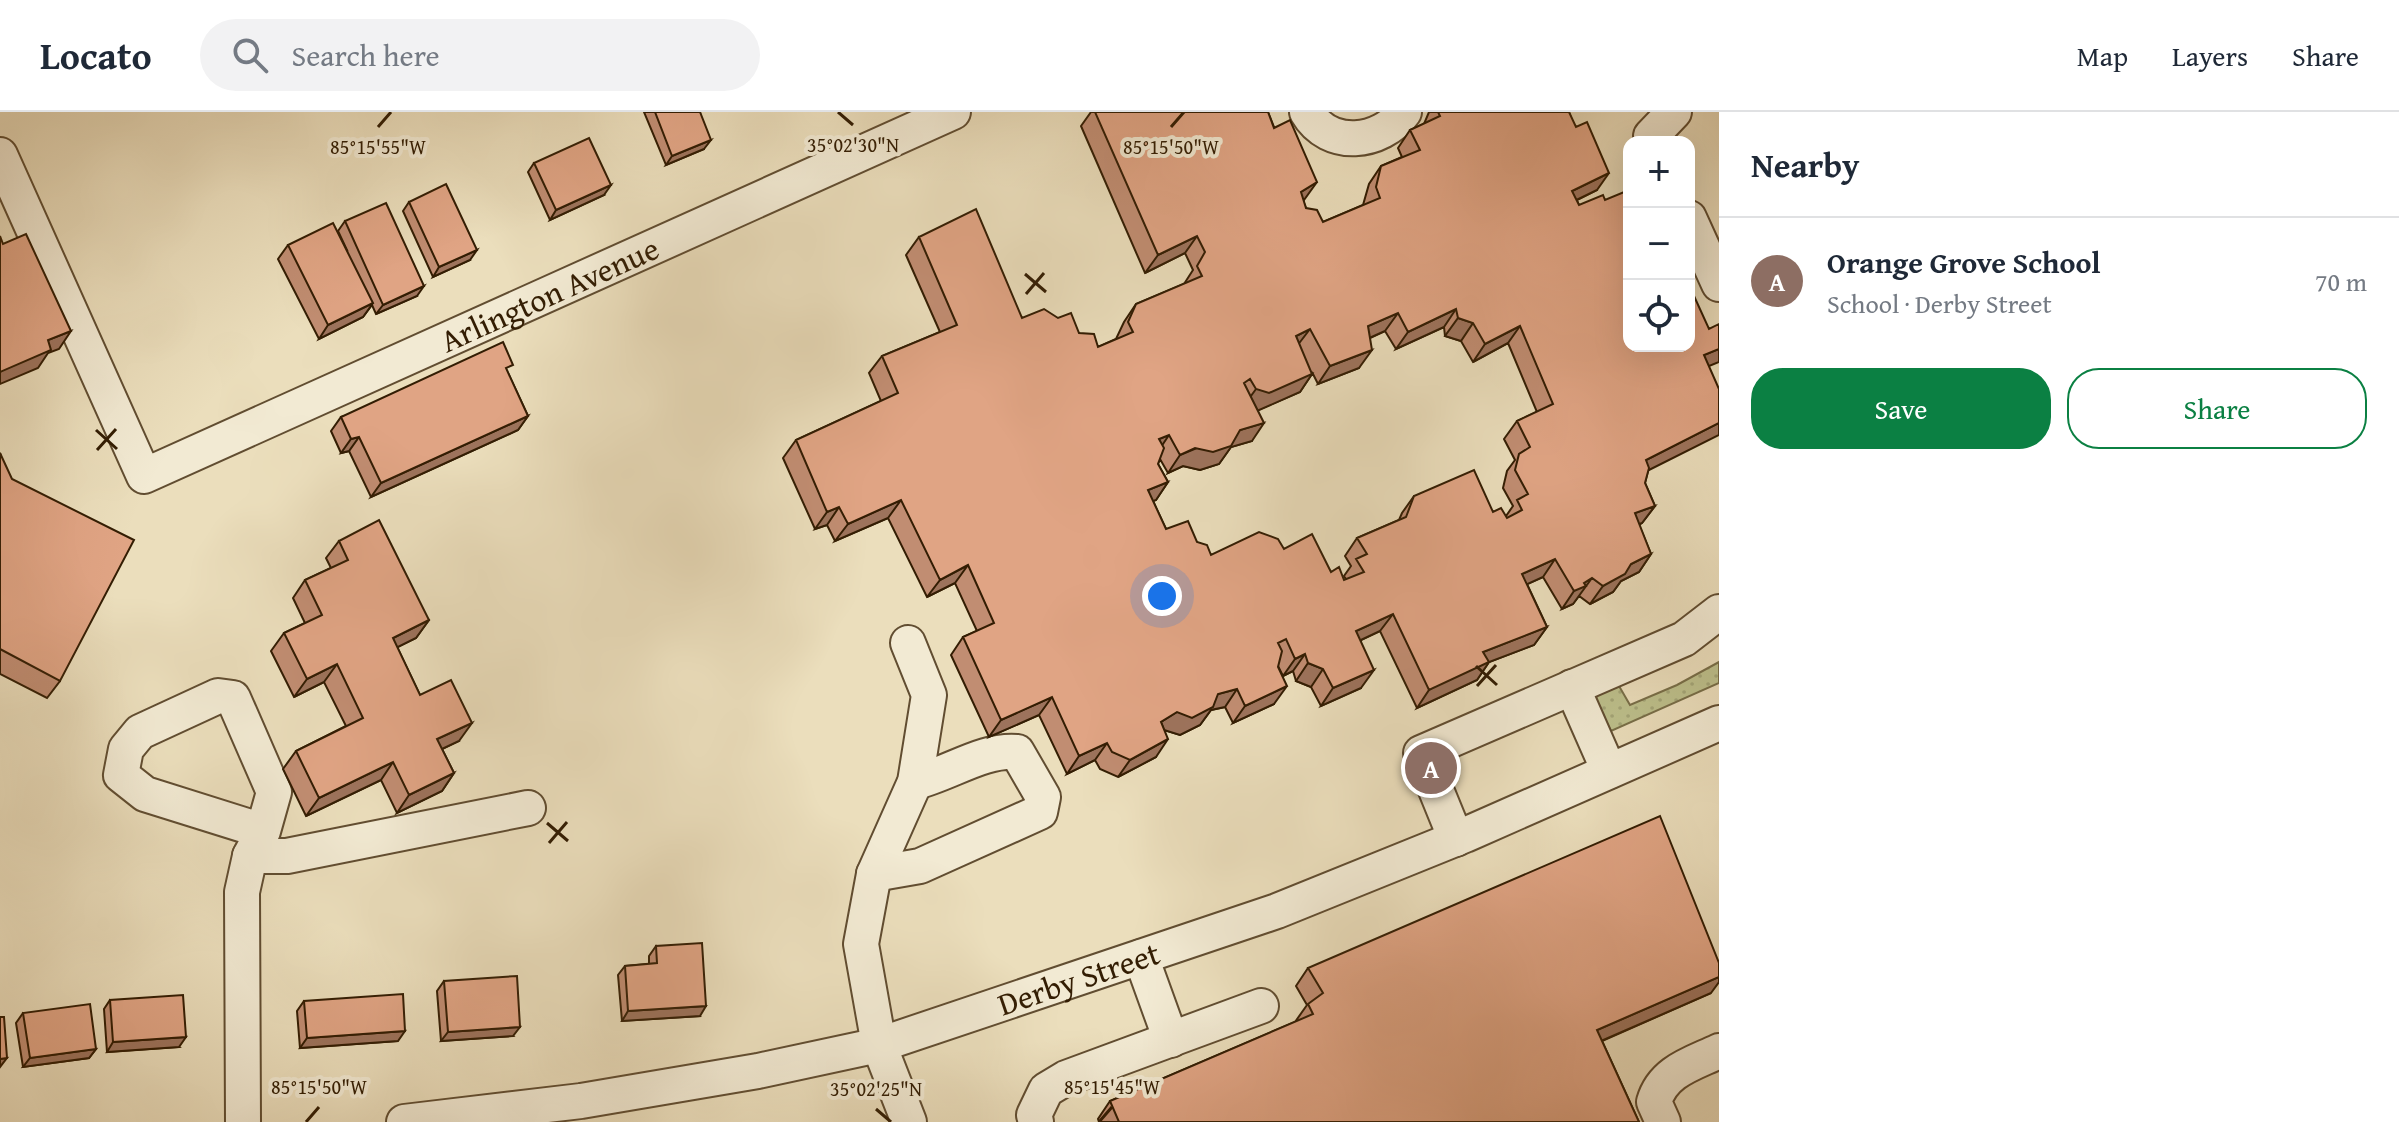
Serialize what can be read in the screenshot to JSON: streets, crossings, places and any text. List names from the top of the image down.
{
  "streets": {
    "street": ["Arlington Avenue", "Derby Street"]
  },
  "page": {
    "header": "Locato",
    "search": "Search here",
    "nav": ["Map", "Layers", "Share"],
    "heading": "Nearby",
    "map_buttons": ["+", "−"],
    "list": [
      {
        "mark": "A",
        "name": "Orange Grove School",
        "note": "School · Derby Street",
        "value": "70 m"
      }
    ],
    "buttons": ["Save", "Share"],
    "pins": "A"
  },
  "coordinates": [
    "35°02'30\"N",
    "85°15'55\"W",
    "85°15'50\"W",
    "85°15'45\"W",
    "35°02'25\"N"
  ]
}
